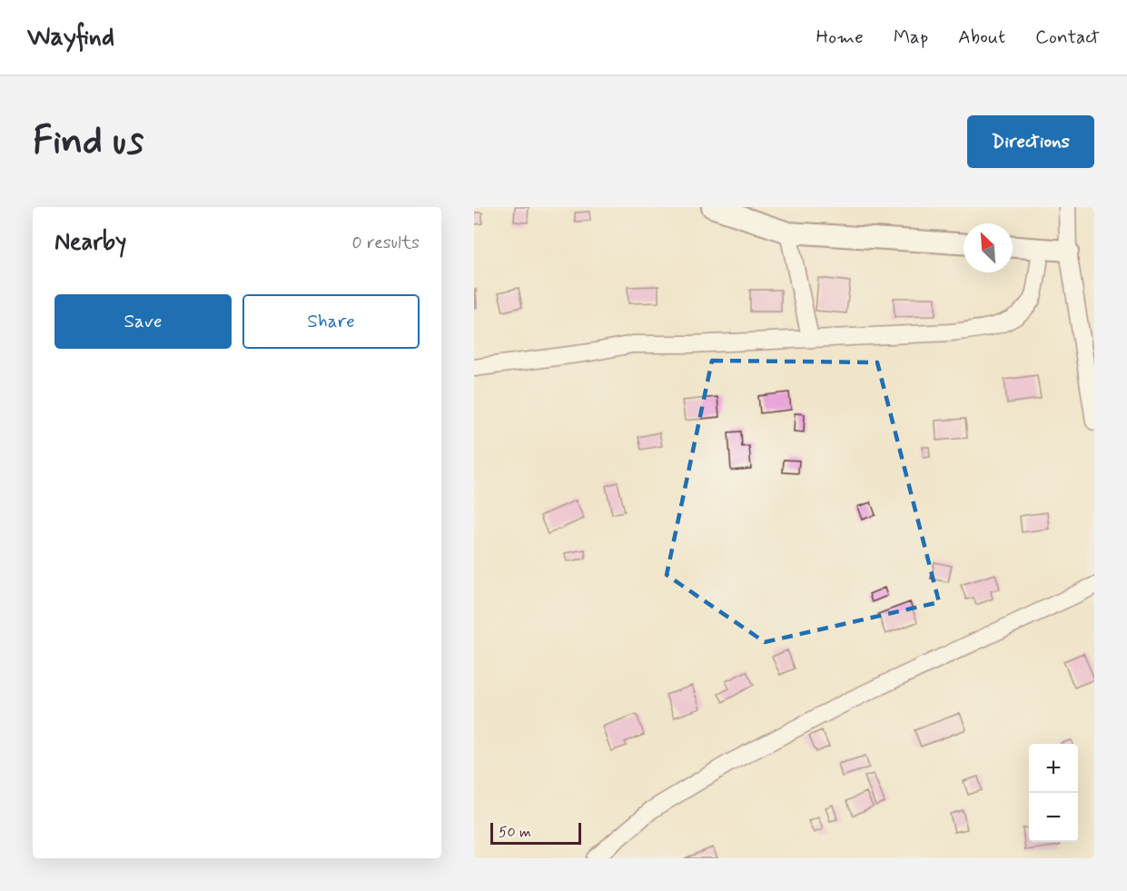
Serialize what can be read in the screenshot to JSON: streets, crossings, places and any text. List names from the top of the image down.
{
  "scale_bar": "50 m",
  "north": "top left",
  "page": {
    "header": "Wayfind",
    "nav": [
      "Home",
      "Map",
      "About",
      "Contact"
    ],
    "buttons": [
      "Directions",
      ["Save", "Share"]
    ],
    "title": "Find us",
    "heading": ["Nearby", "0 results"],
    "map_buttons": ["+", "−"],
    "scale": "50 m"
  }
}
